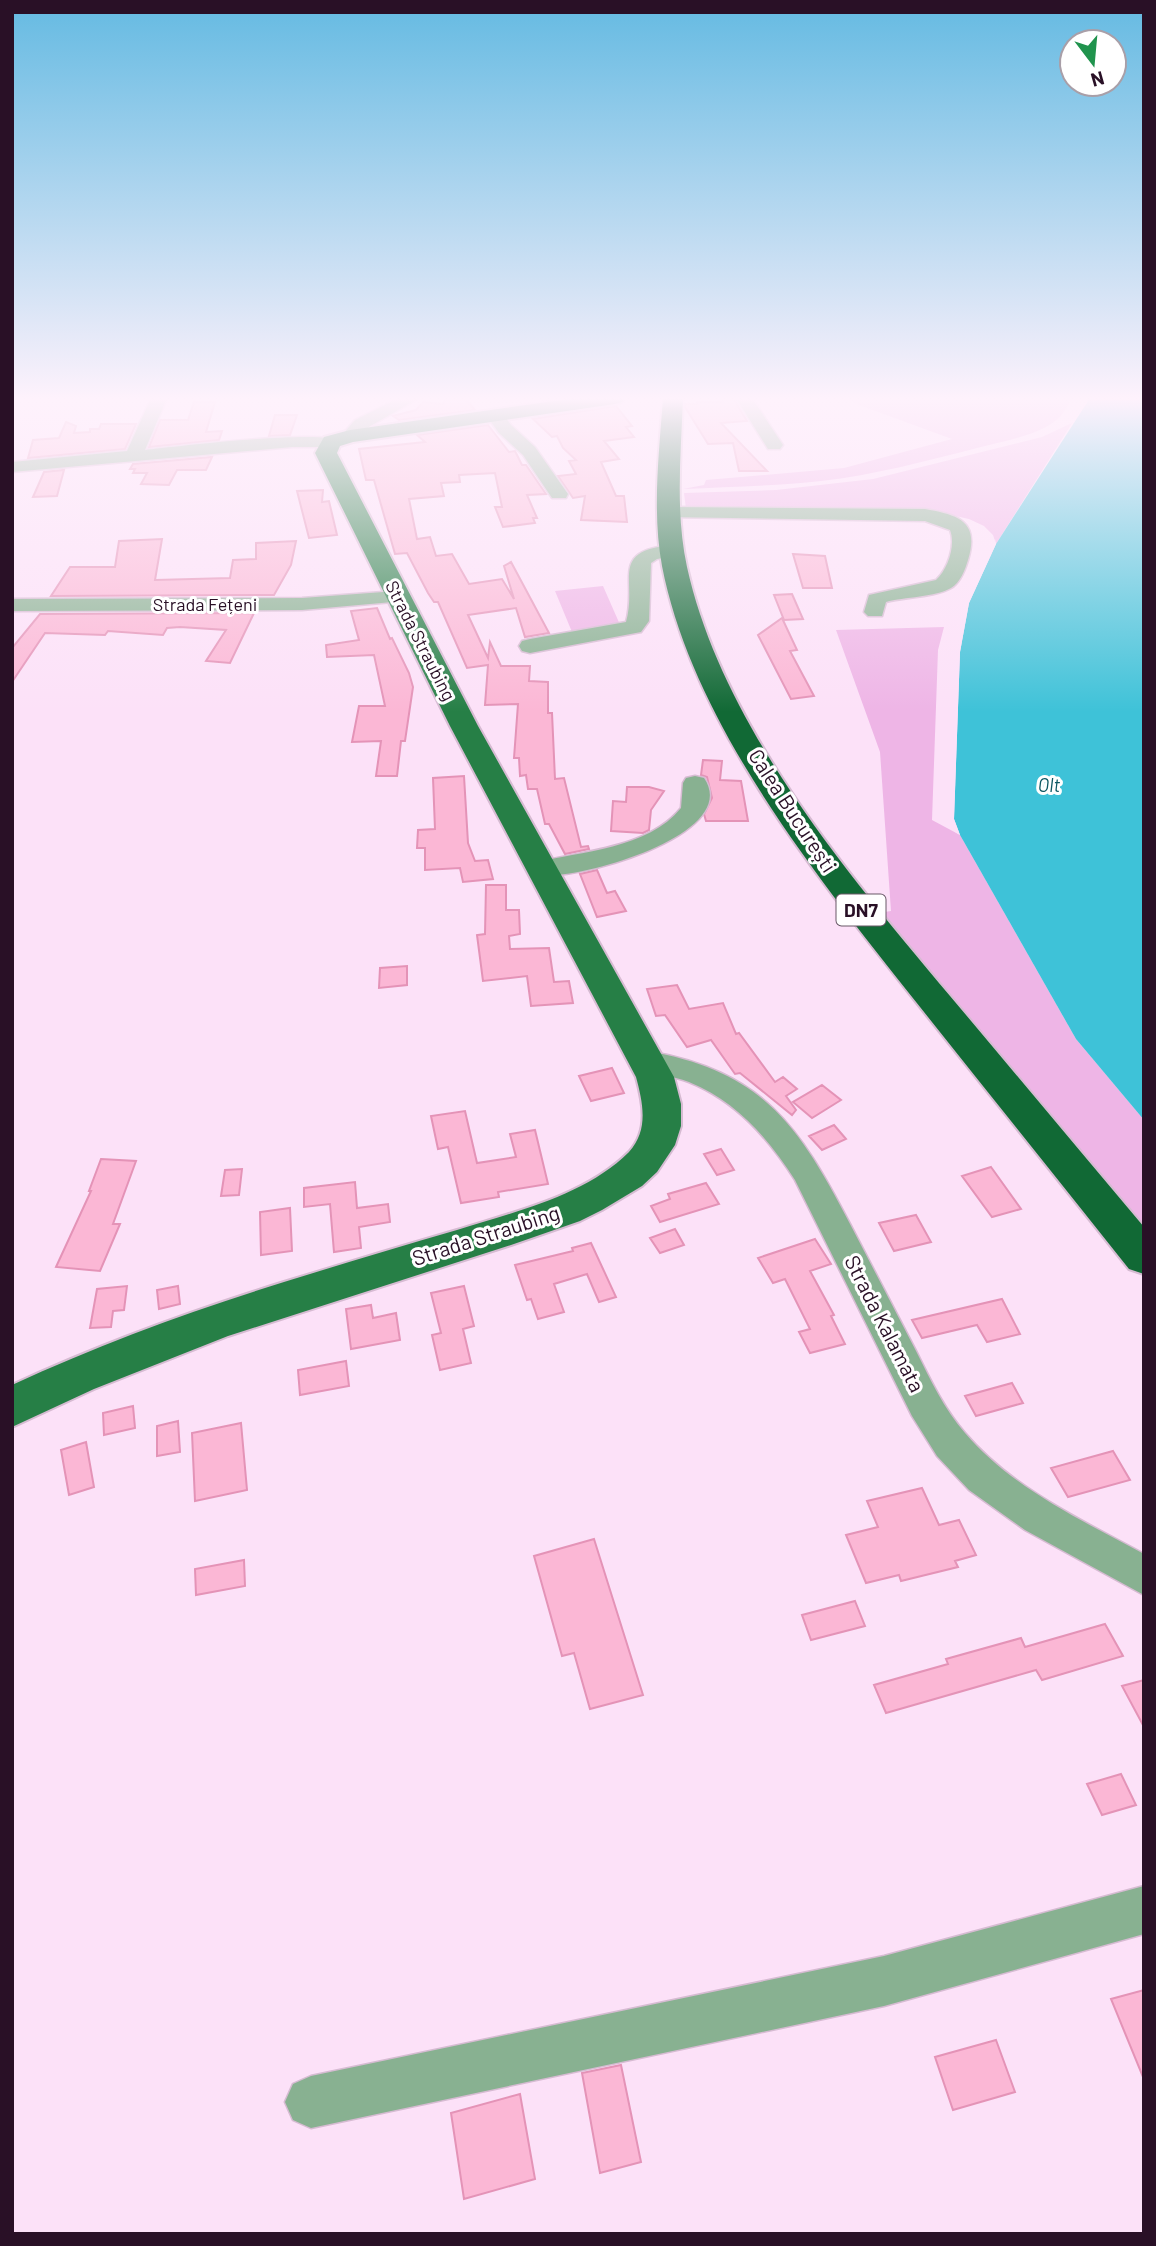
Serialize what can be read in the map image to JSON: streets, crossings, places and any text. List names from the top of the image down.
{
  "streets": {
    "highway": ["Calea București", "DN7"],
    "main road": ["Strada Straubing"],
    "street": ["Strada Fețeni", "Strada Kalamata"]
  },
  "crossings": [
    ["Strada Fețeni", "Strada Straubing"],
    ["Strada Straubing", "Strada Kalamata"]
  ],
  "water": ["Olt"],
  "north": "bottom"
}
